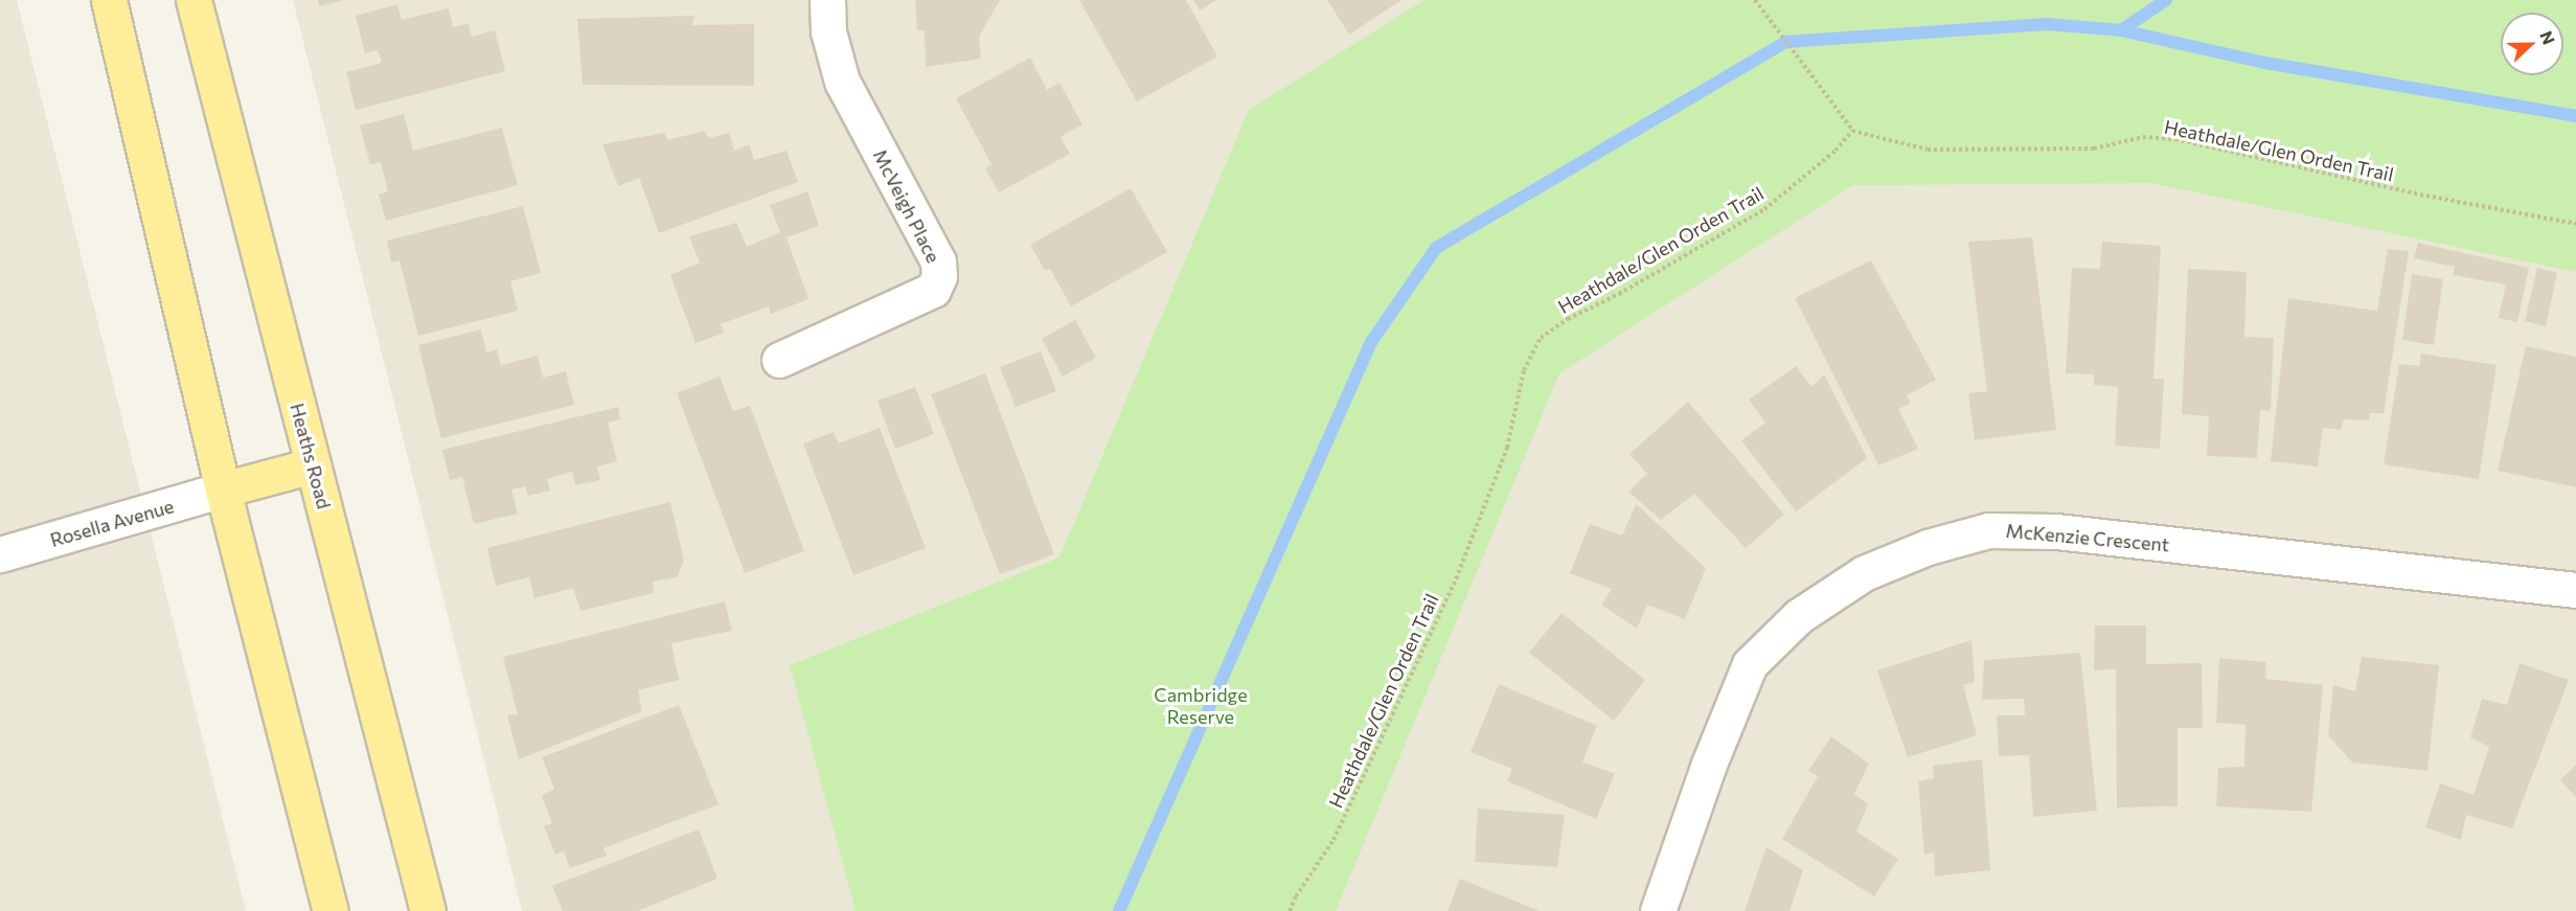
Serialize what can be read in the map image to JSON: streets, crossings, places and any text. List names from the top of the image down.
{
  "streets": {
    "main road": ["Heaths Road"],
    "street": ["McVeigh Place", "Rosella Avenue", "McKenzie Crescent"],
    "path": ["Heathdale/Glen Orden Trail"]
  },
  "parks": ["Cambridge Reserve"],
  "north": "right"
}
